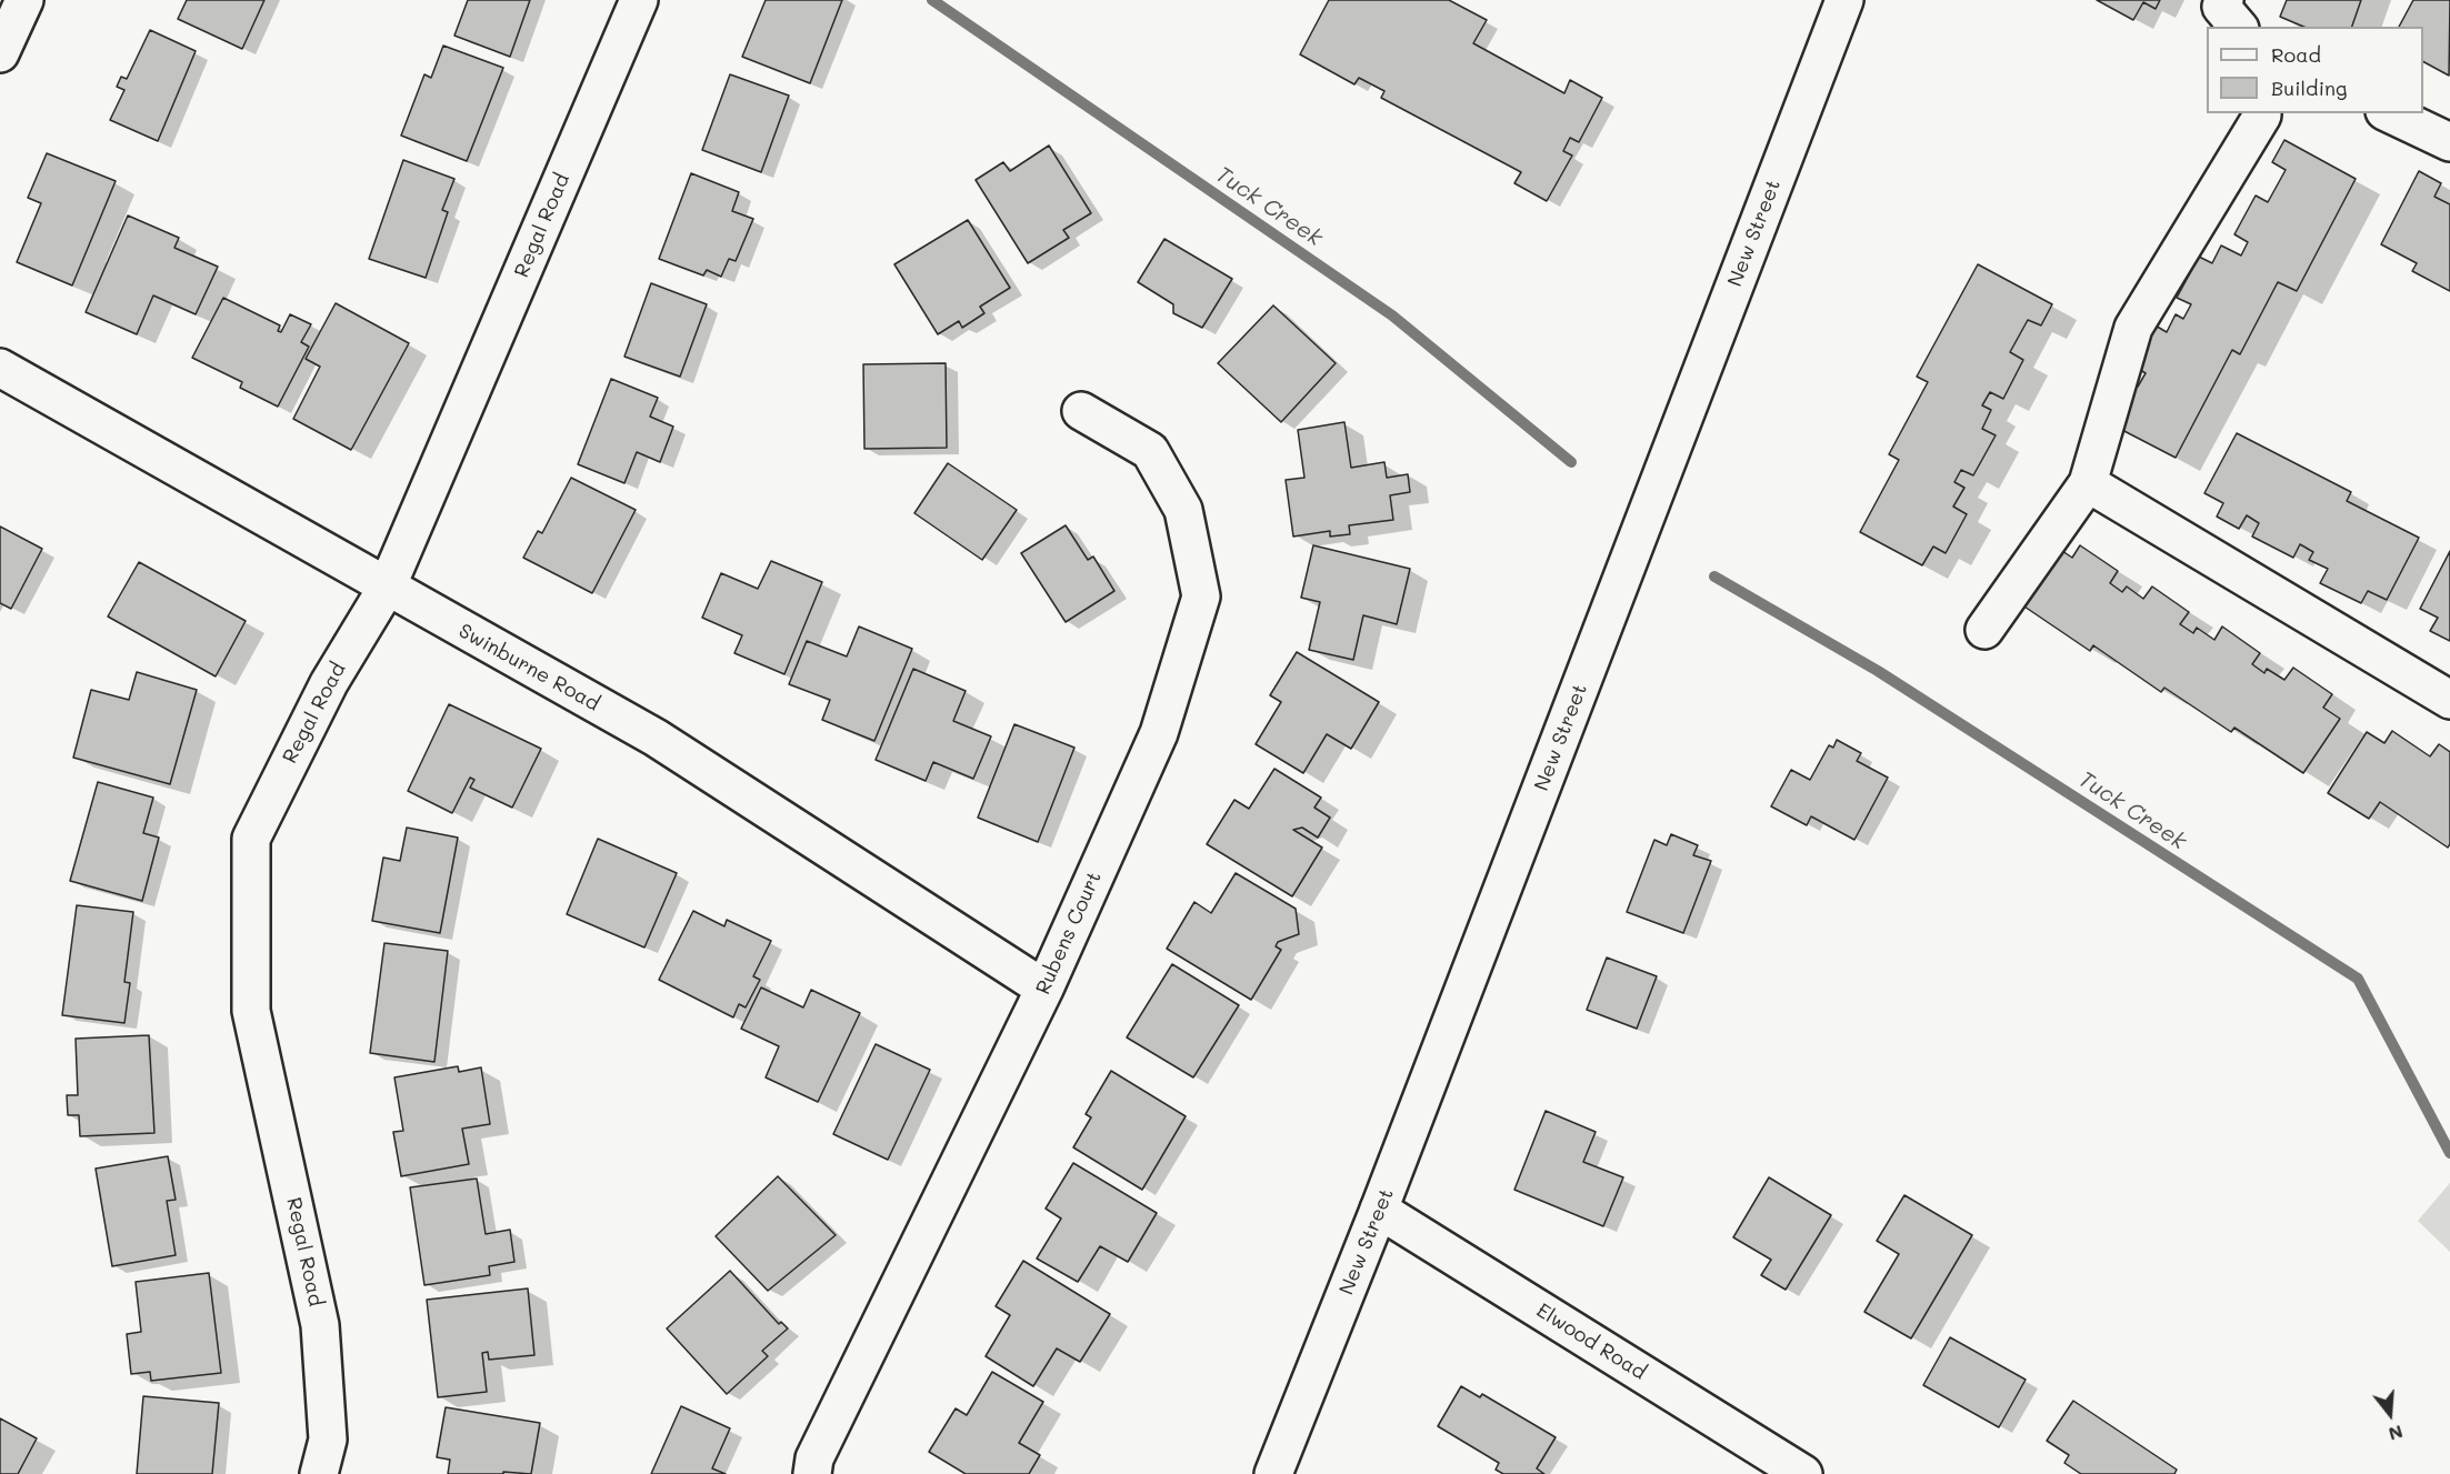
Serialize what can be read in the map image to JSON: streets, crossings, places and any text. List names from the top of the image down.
{
  "streets": {
    "street": [
      "Regal Road",
      "New Street",
      "Swinburne Road",
      "Rubens Court",
      "Elwood Road"
    ]
  },
  "crossings": [
    ["Regal Road", "Swinburne Road"],
    ["New Street", "Elwood Road"],
    ["Swinburne Road", "Rubens Court"]
  ],
  "water": ["Tuck Creek"],
  "legend": ["Road", "Building"],
  "north": "bottom"
}
